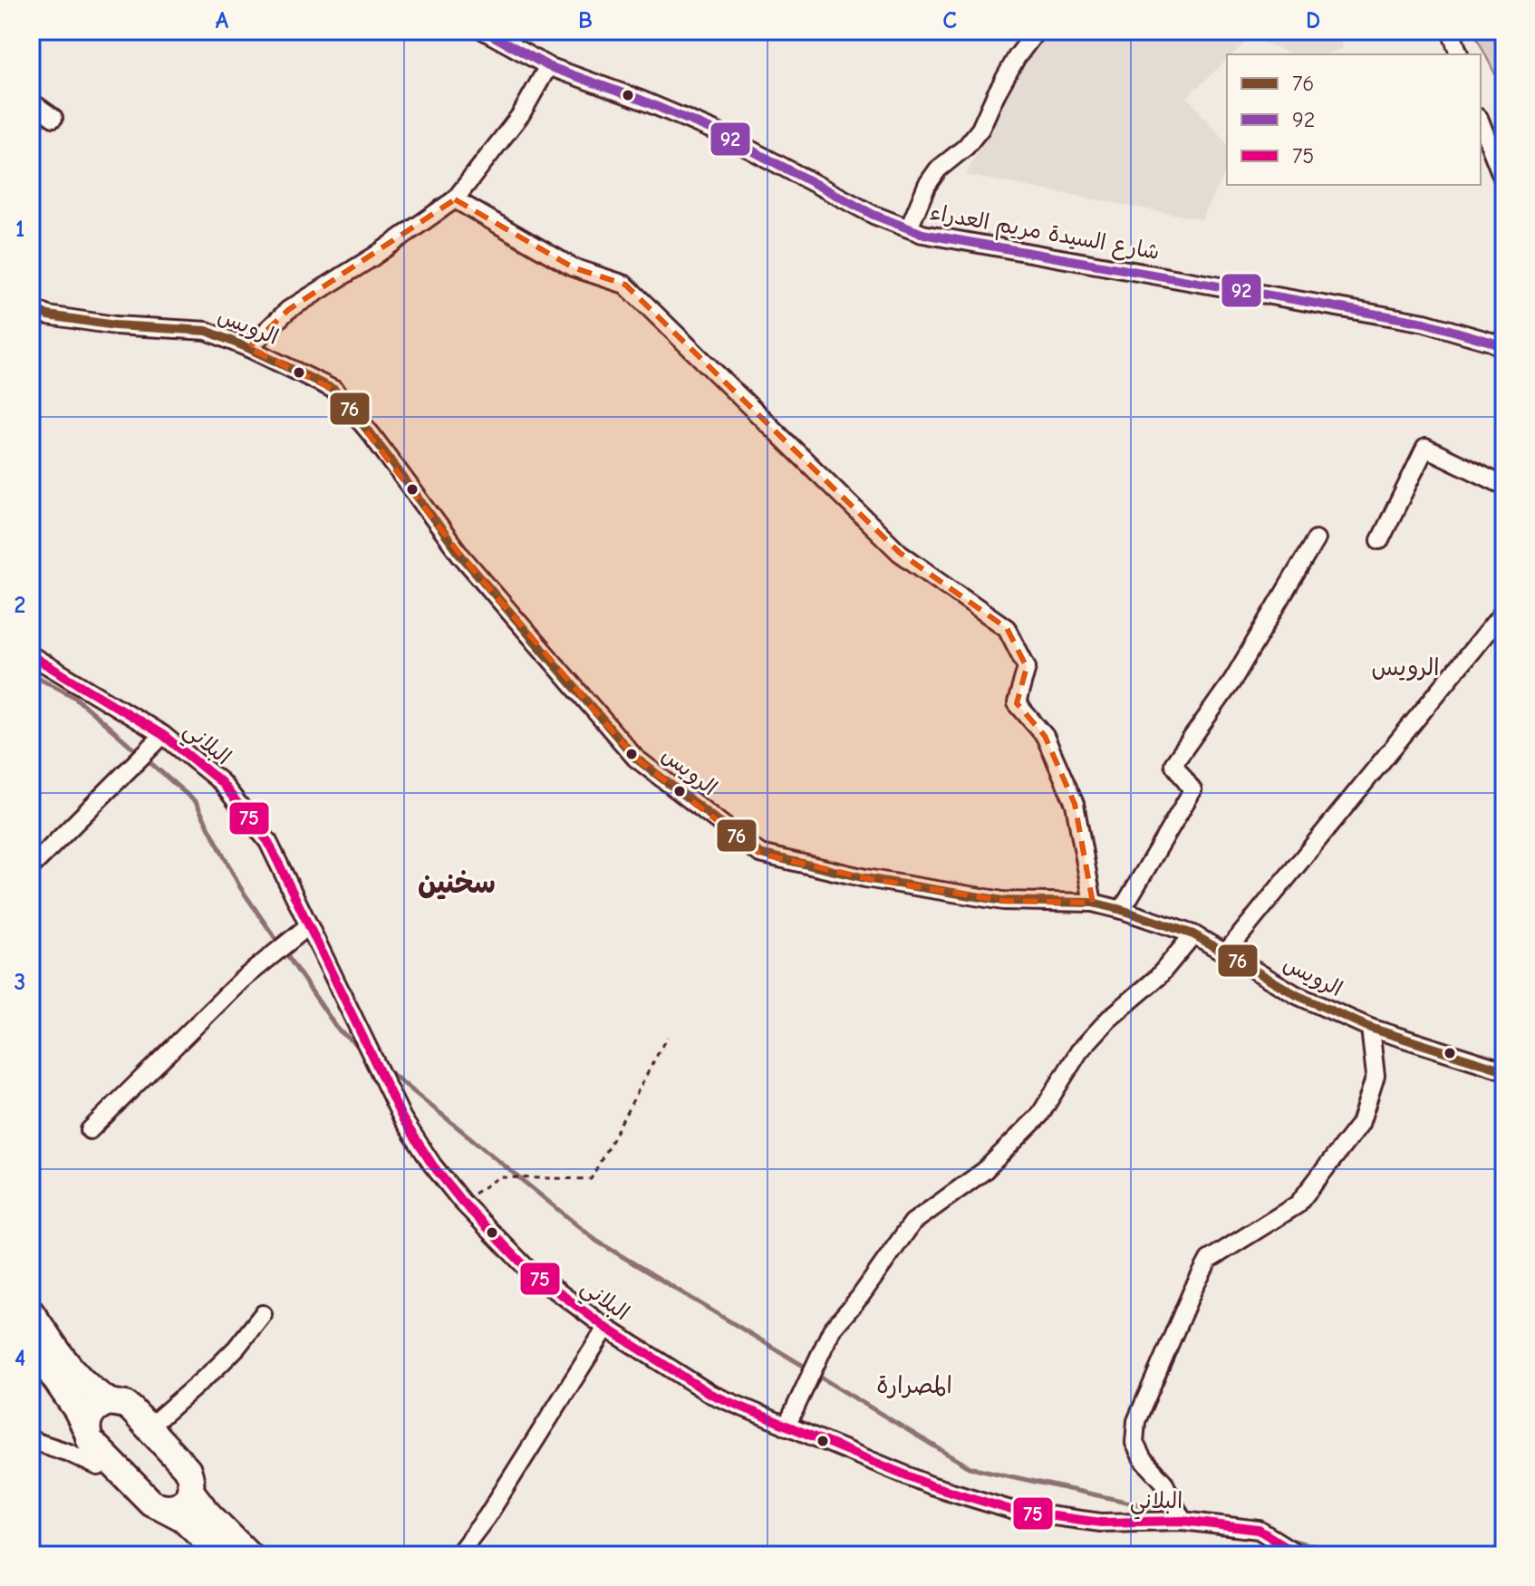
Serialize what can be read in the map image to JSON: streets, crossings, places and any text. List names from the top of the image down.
{
  "streets": {
    "street": ["شارع السيدة مريم العدراء", "الرويس", "البلاني"]
  },
  "districts": ["الرويس", "سخنين", "المصرارة"],
  "lines": ["transit line 92", "transit line 76", "transit line 75"],
  "legend": ["76", "92", "75"],
  "grid": {
    "columns": [
      "A",
      "B",
      "C",
      "D"
    ],
    "rows": [
      "1",
      "2",
      "3",
      "4"
    ]
  }
}
